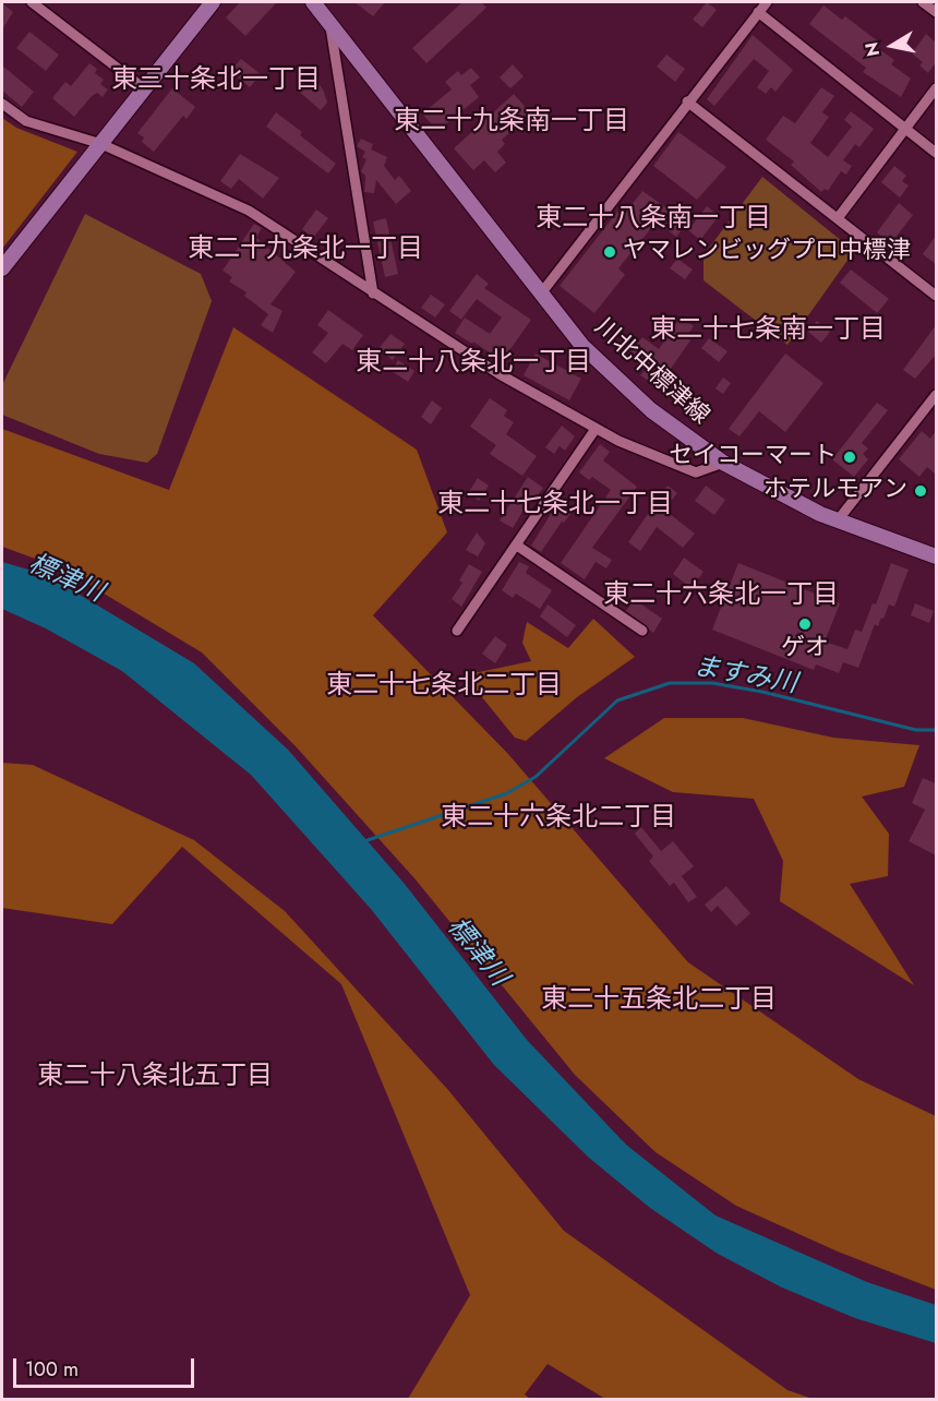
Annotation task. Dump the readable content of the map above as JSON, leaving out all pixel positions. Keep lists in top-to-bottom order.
{
  "streets": {
    "main road": ["川北中標津線"]
  },
  "districts": [
    "東三十条北一丁目",
    "東二十九条南一丁目",
    "東二十八条南一丁目",
    "東二十九条北一丁目",
    "東二十七条南一丁目",
    "東二十八条北一丁目",
    "東二十七条北一丁目",
    "東二十六条北一丁目",
    "東二十七条北二丁目",
    "東二十六条北二丁目",
    "東二十五条北二丁目",
    "東二十八条北五丁目"
  ],
  "water": ["標津川", "ますみ川"],
  "places": [
    "ヤマレンビッグプロ中標津",
    "セイコーマート",
    "ホテルモアン",
    "ゲオ"
  ],
  "scale_bar": "100 m",
  "north": "left"
}
